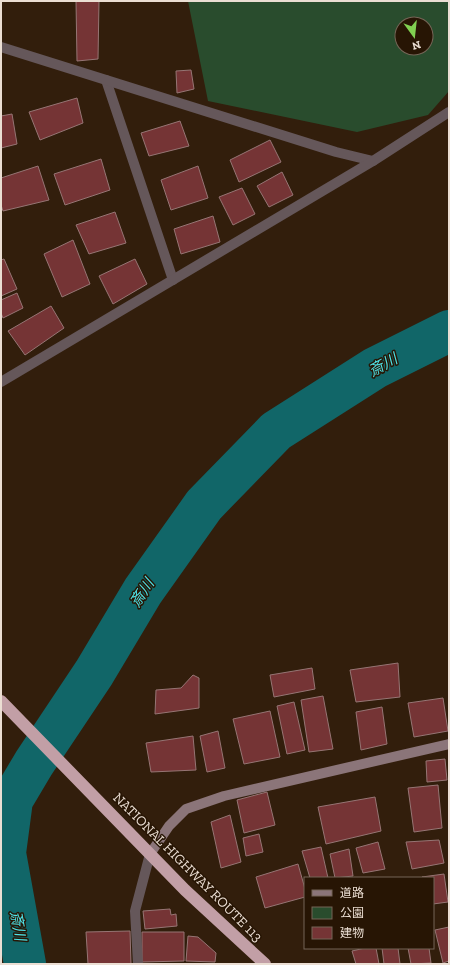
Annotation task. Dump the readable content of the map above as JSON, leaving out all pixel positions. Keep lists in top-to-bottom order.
{
  "streets": {
    "highway": ["NATIONAL HIGHWAY ROUTE 113"]
  },
  "water": ["斎川"],
  "legend": ["道路", "公園", "建物"],
  "north": "bottom"
}
